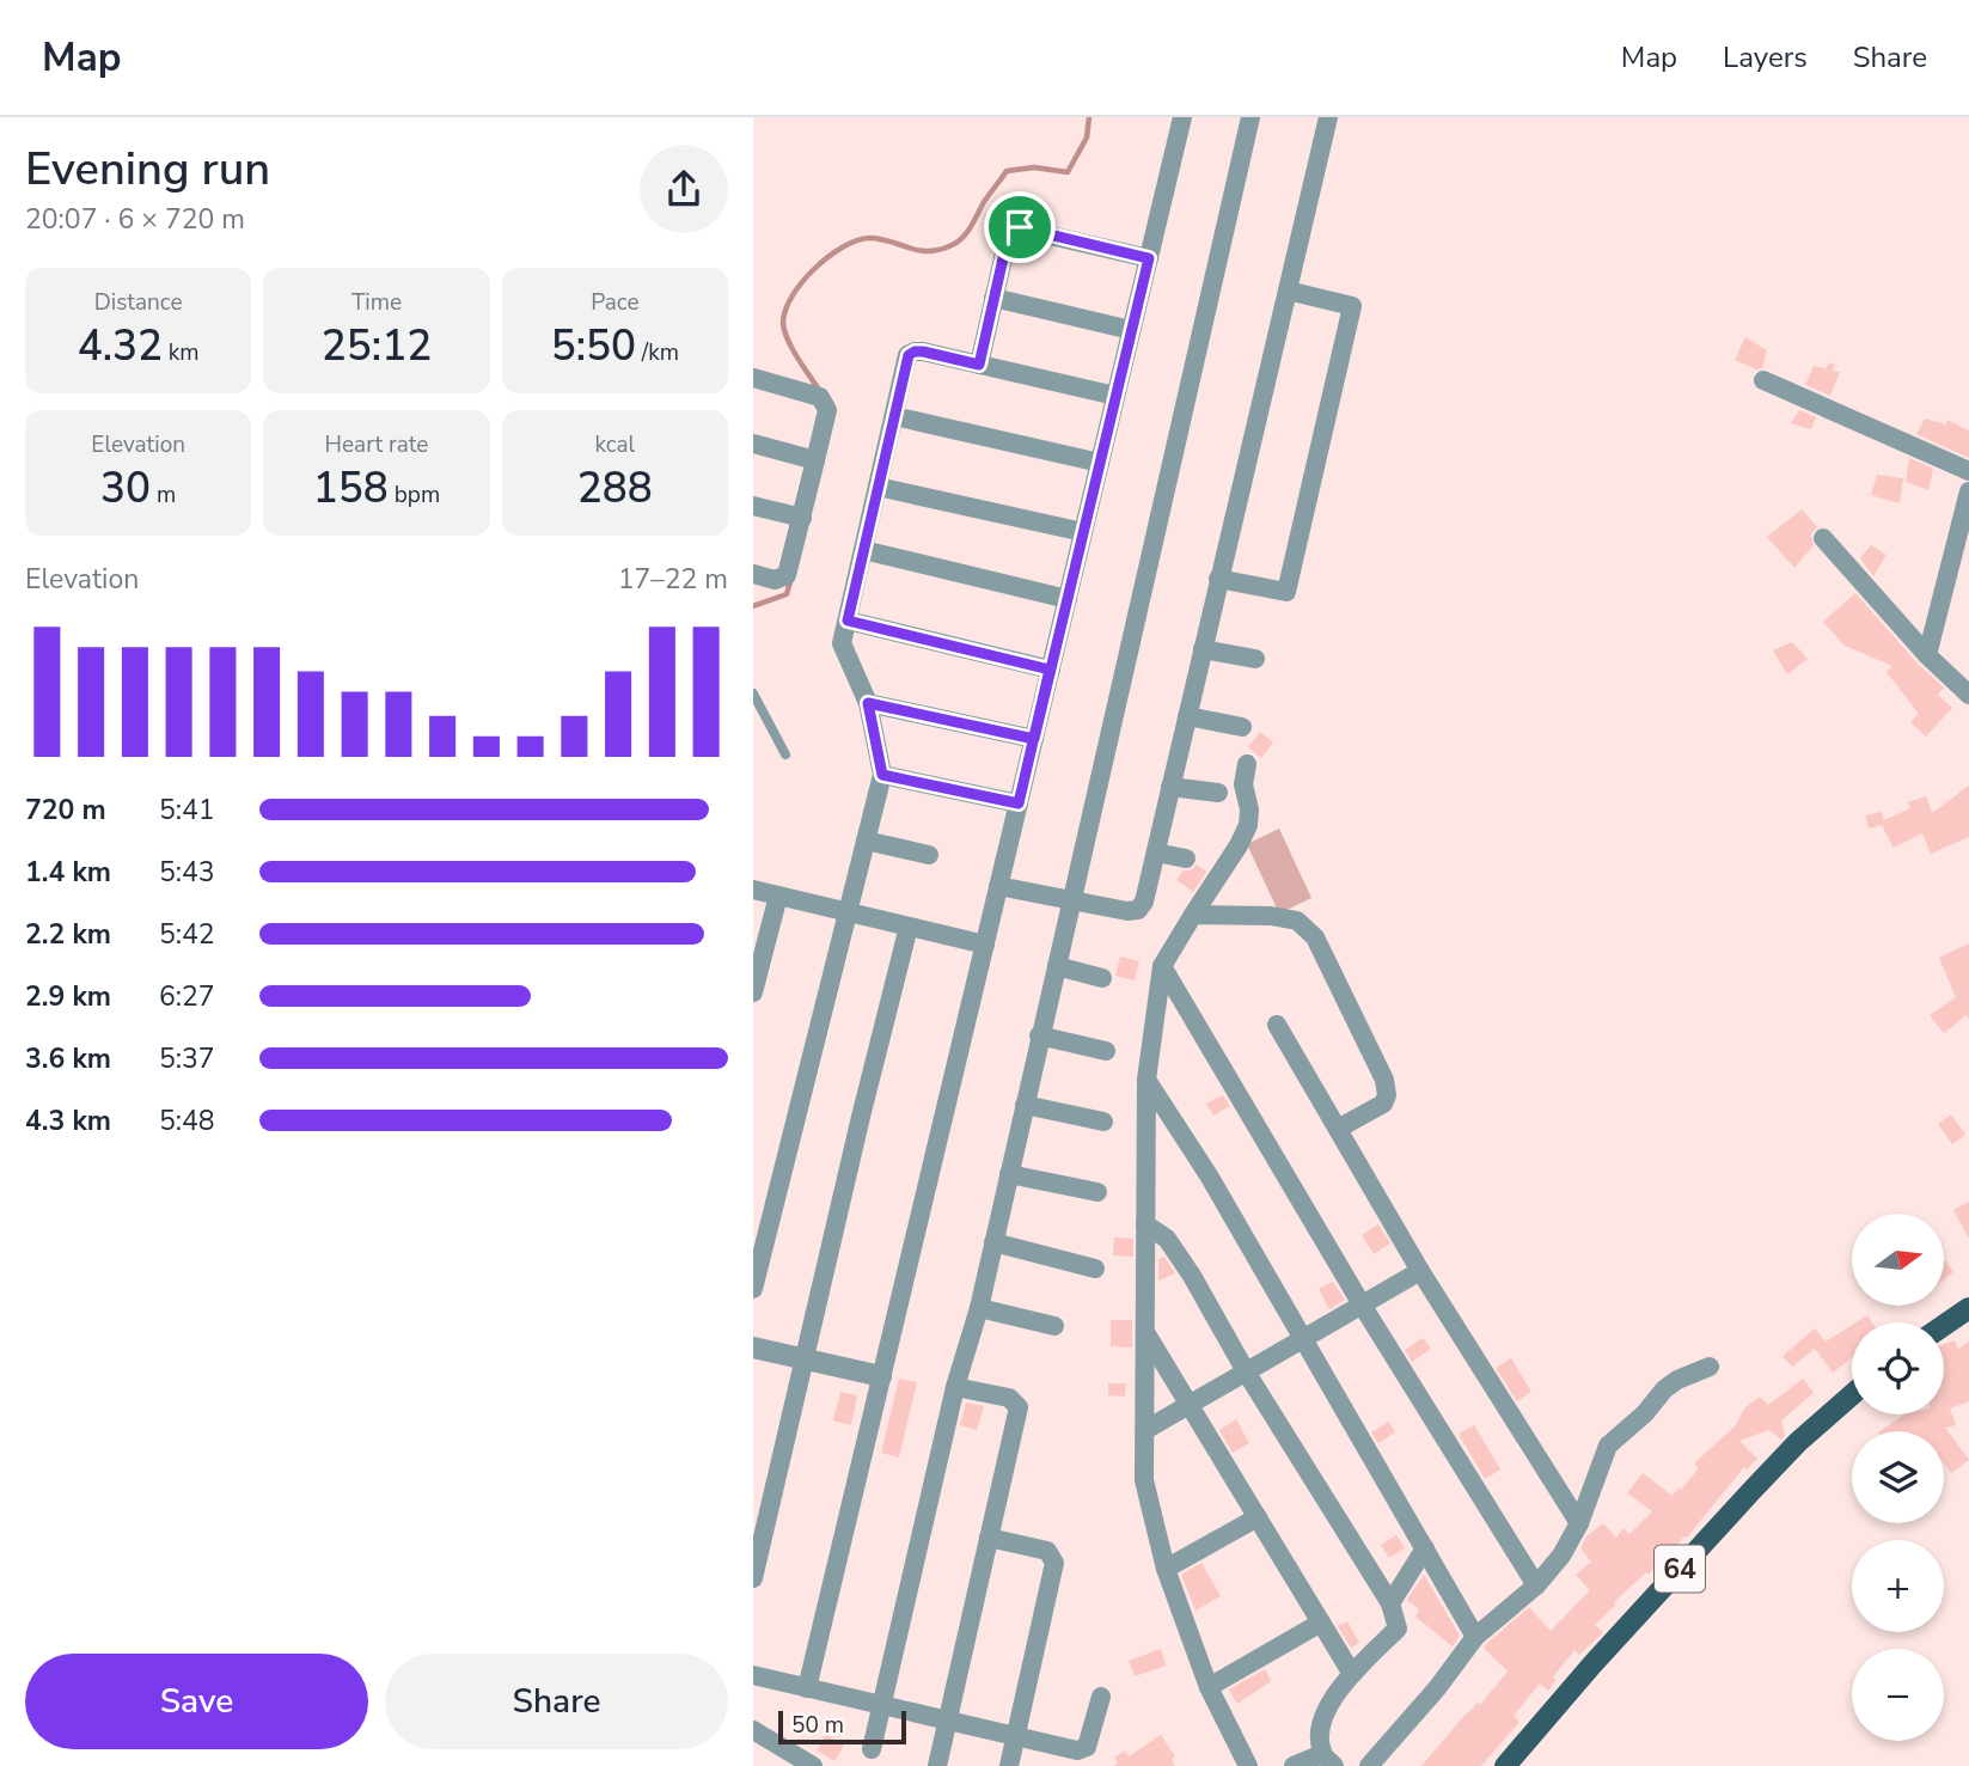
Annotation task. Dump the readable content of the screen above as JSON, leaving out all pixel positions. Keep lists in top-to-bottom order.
{
  "streets": {
    "main road": ["64"]
  },
  "scale_bar": "50 m",
  "north": "right",
  "page": {
    "header": "Map",
    "nav": ["Map", "Layers", "Share"],
    "heading": ["Evening run", "20:07 · 6 × 720 m"],
    "stats": [
      ["Distance", "4.32 km"],
      ["Time", "25:12"],
      ["Pace", "5:50 /km"],
      ["Elevation", "30 m"],
      ["Heart rate", "158 bpm"],
      ["kcal", "288"]
    ],
    "chart": ["Elevation", "17–22 m"],
    "list": [
      {
        "name": "720 m",
        "note": "5:41"
      },
      {
        "name": "1.4 km",
        "note": "5:43"
      },
      {
        "name": "2.2 km",
        "note": "5:42"
      },
      {
        "name": "2.9 km",
        "note": "6:27"
      },
      {
        "name": "3.6 km",
        "note": "5:37"
      },
      {
        "name": "4.3 km",
        "note": "5:48"
      }
    ],
    "map_buttons": ["+", "−"],
    "buttons": ["Save", "Share"],
    "scale": "50 m"
  }
}
